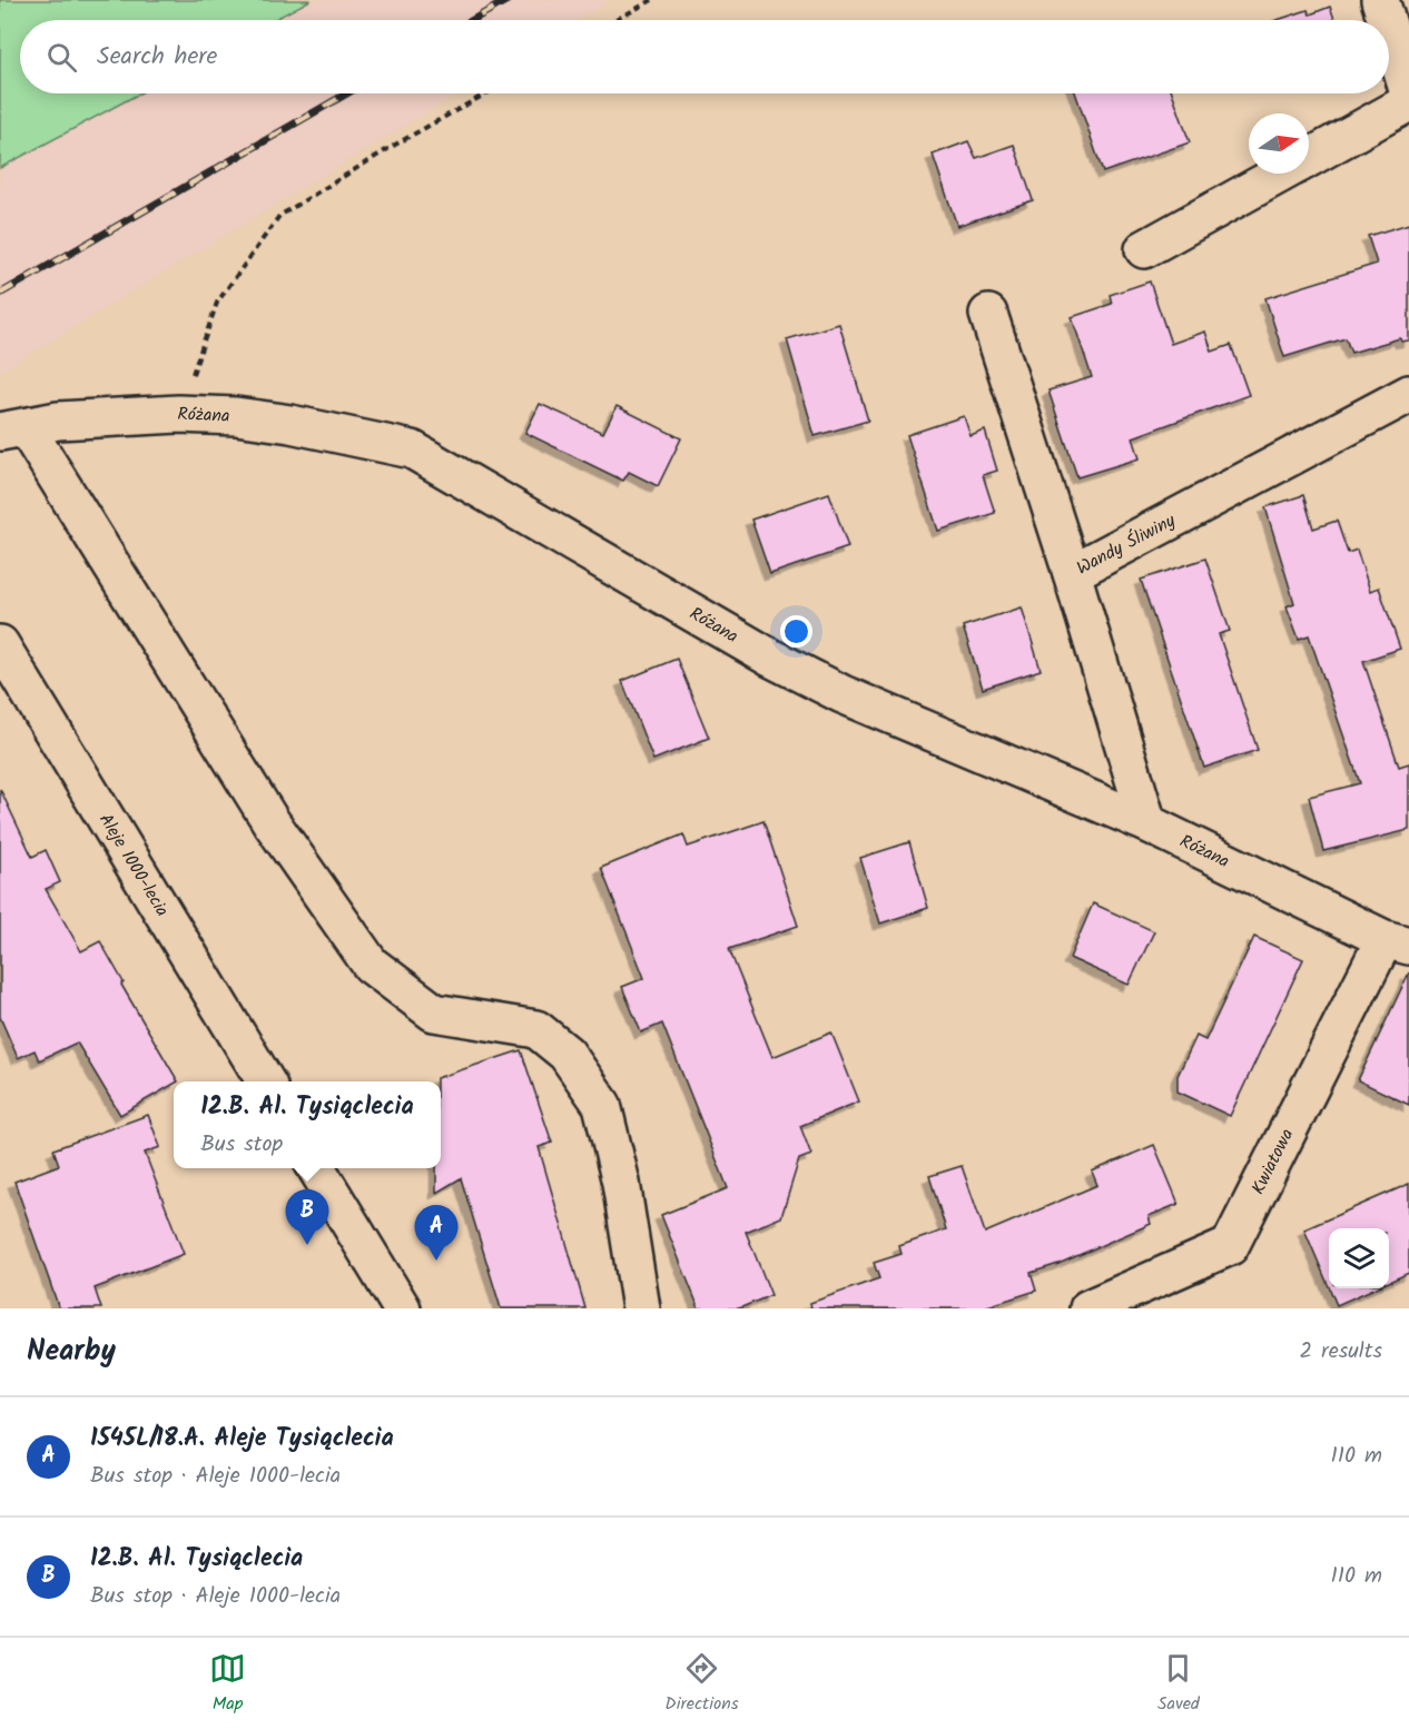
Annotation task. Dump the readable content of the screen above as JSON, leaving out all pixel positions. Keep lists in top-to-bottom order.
{
  "streets": {
    "street": [
      "Różana",
      "Wandy Śliwiny",
      "Aleje 1000-lecia",
      "Kwiatowa"
    ]
  },
  "crossings": [
    ["Różana", "Wandy Śliwiny"],
    ["Różana", "Kwiatowa"]
  ],
  "north": "right",
  "page": {
    "search": "Search here",
    "popup": ["12.B. Al. Tysiąclecia", "Bus stop"],
    "pins": ["B", "A"],
    "heading": ["Nearby", "2 results"],
    "list": [
      {
        "mark": "A",
        "name": "1545L/18.A. Aleje Tysiąclecia",
        "note": "Bus stop · Aleje 1000-lecia",
        "value": "110 m"
      },
      {
        "mark": "B",
        "name": "12.B. Al. Tysiąclecia",
        "note": "Bus stop · Aleje 1000-lecia",
        "value": "110 m"
      }
    ],
    "nav": ["Map", "Directions", "Saved"]
  }
}
